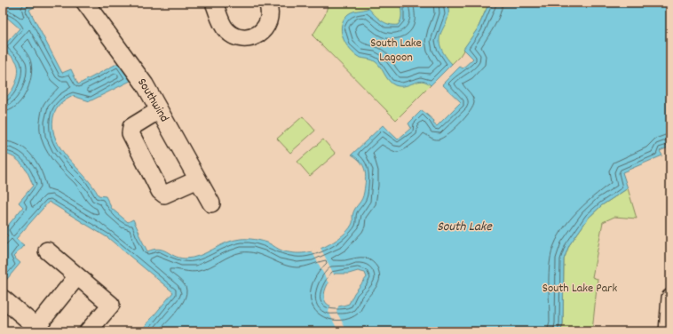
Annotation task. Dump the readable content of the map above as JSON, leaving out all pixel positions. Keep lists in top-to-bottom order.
{
  "streets": {
    "street": ["Southwind"]
  },
  "water": ["South Lake"],
  "parks": ["South Lake Lagoon", "South Lake Park"]
}
